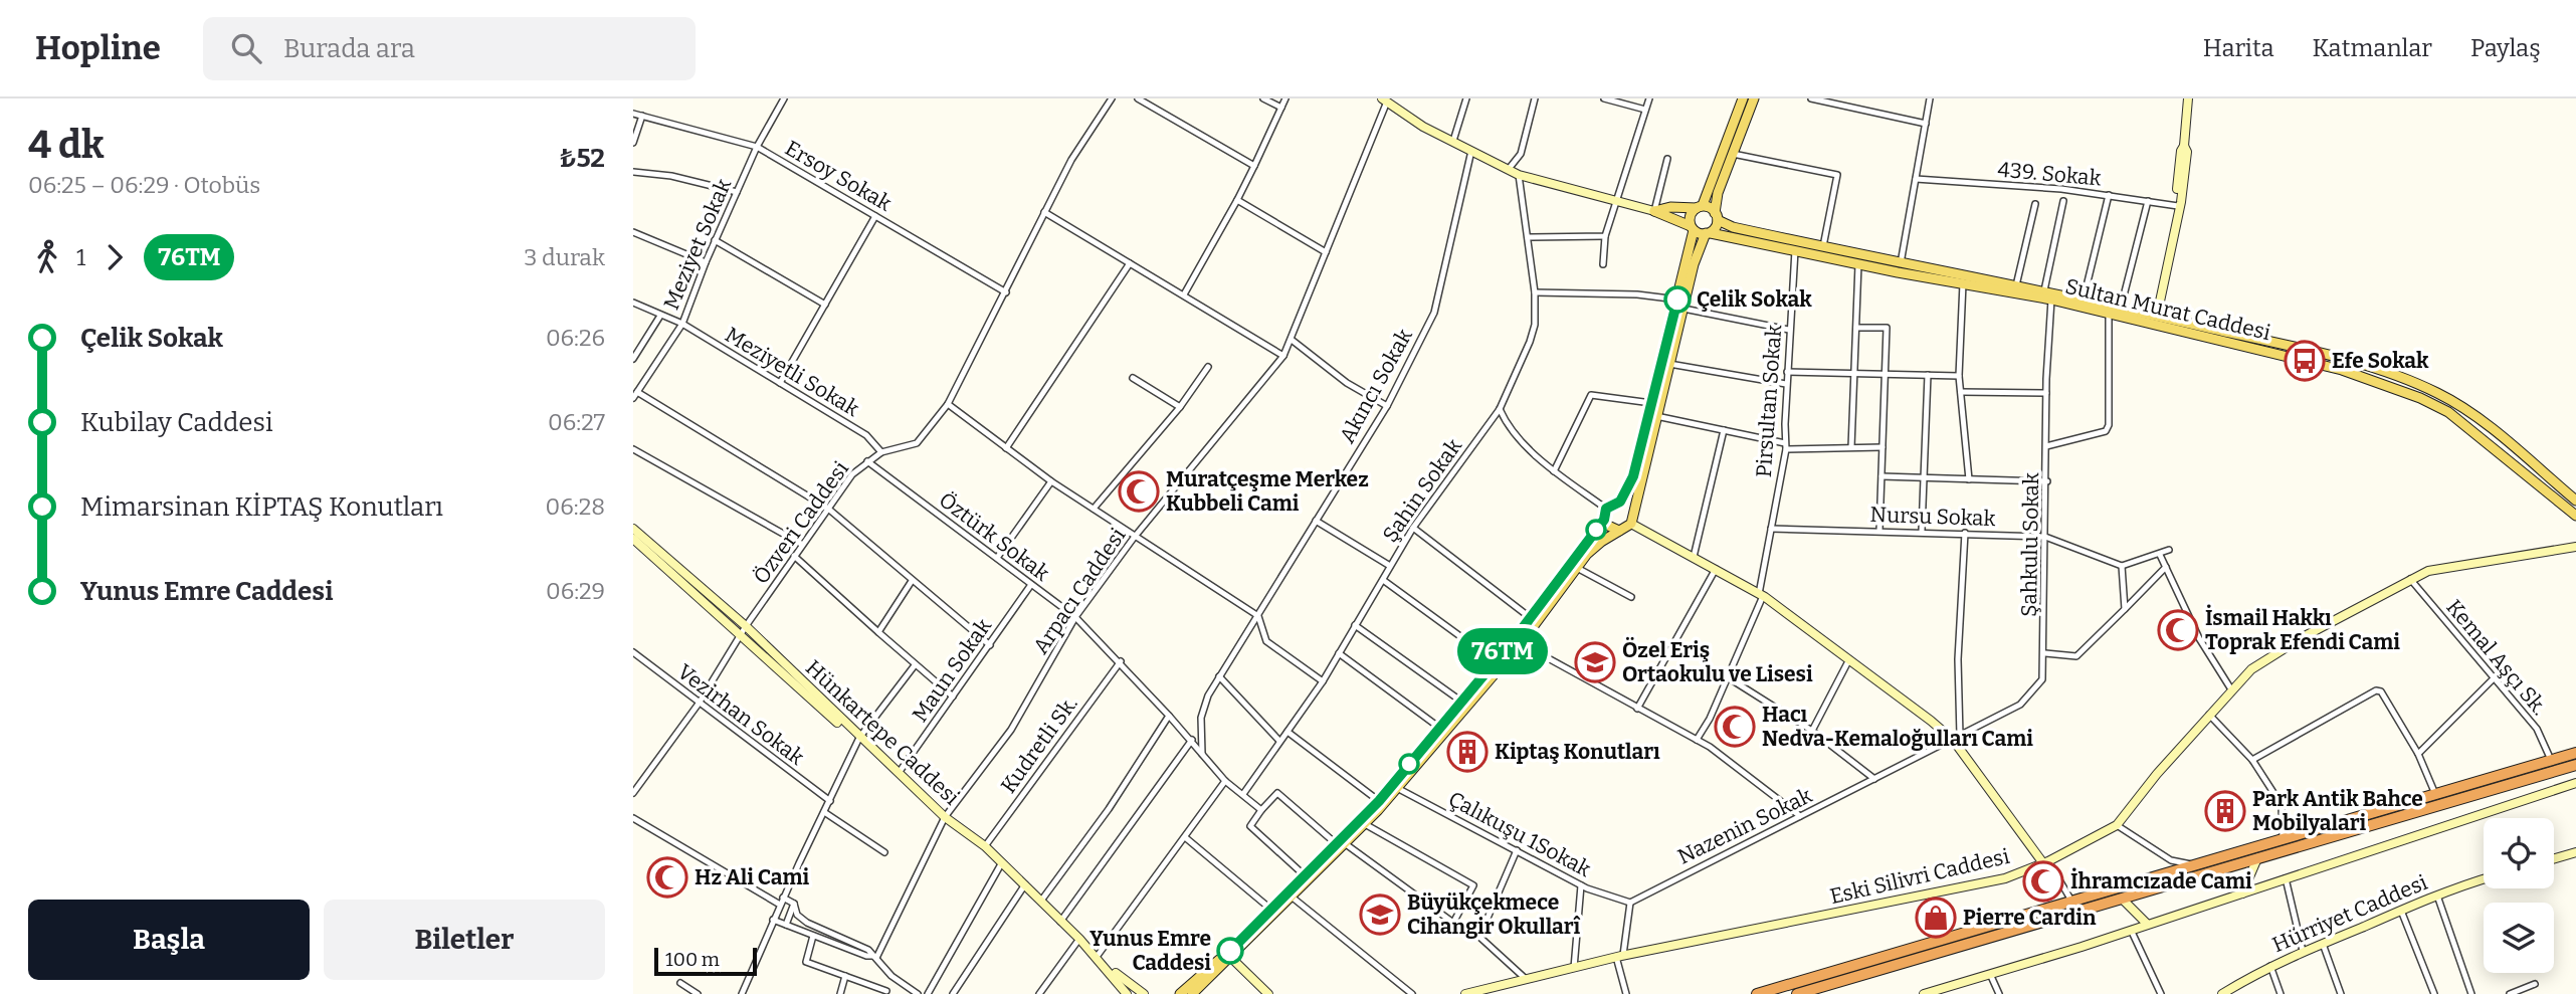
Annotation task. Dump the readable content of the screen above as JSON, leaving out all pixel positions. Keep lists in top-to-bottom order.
{
  "streets": {
    "main road": [
      "Sultan Murat Caddesi",
      "Hünkartepe Caddesi",
      "Eski Silivri Caddesi",
      "Hürriyet Caddesi"
    ],
    "street": [
      "439. Sokak",
      "Ersoy Sokak",
      "Meziyet Sokak",
      "Meziyetli Sokak",
      "Akıncı Sokak",
      "Pirsultan Sokak",
      "Şahin Sokak",
      "Nursu Sokak",
      "Özveri Caddesi",
      "Öztürk Sokak",
      "Şahkulu Sokak",
      "Arpacı Caddesi",
      "Kemal Aşçı Sk.",
      "Maun Sokak",
      "Vezirhan Sokak",
      "Kudretli Sk.",
      "Nazenin Sokak",
      "Çalıkuşu 1Sokak"
    ]
  },
  "crossings": [
    ["Ersoy Sokak", "Meziyet Sokak"],
    ["Ersoy Sokak", "Özveri Caddesi"],
    ["Meziyet Sokak", "Meziyetli Sokak"],
    ["Sultan Murat Caddesi", "Pirsultan Sokak"],
    ["Sultan Murat Caddesi", "Şahkulu Sokak"],
    ["Meziyetli Sokak", "Özveri Caddesi"],
    ["Akıncı Sokak", "Öztürk Sokak"],
    ["Pirsultan Sokak", "Nursu Sokak"],
    ["Şahin Sokak", "Öztürk Sokak"],
    ["Nursu Sokak", "Şahkulu Sokak"],
    ["Özveri Caddesi", "Öztürk Sokak"],
    ["Özveri Caddesi", "Vezirhan Sokak"],
    ["Özveri Caddesi", "Hünkartepe Caddesi"],
    ["Öztürk Sokak", "Arpacı Caddesi"],
    ["Öztürk Sokak", "Maun Sokak"],
    ["Öztürk Sokak", "Kudretli Sk."],
    ["Şahkulu Sokak", "Nazenin Sokak"],
    ["Arpacı Caddesi", "Hünkartepe Caddesi"],
    ["Kemal Aşçı Sk.", "Eski Silivri Caddesi"],
    ["Maun Sokak", "Hünkartepe Caddesi"],
    ["Hünkartepe Caddesi", "Kudretli Sk."],
    ["Nazenin Sokak", "Çalıkuşu 1Sokak"]
  ],
  "places": {
    "other": ["Çelik Sokak", "Yunus Emre Caddesi"],
    "bus stop": ["Efe Sokak"],
    "mosque": [
      "Muratçeşme Merkez Kubbeli Cami",
      "İsmail Hakkı Toprak Efendi Cami",
      "Hacı Nedva-Kemaloğulları Cami",
      "Hz Ali Cami",
      "İhramcızade Cami"
    ],
    "school or university": ["Özel Eriş Ortaokulu ve Lisesi", "Büyükçekmece Cihangir Okullarî"],
    "building": ["Kiptaş Konutları", "Park Antik Bahce Mobilyalari"],
    "shop": ["Pierre Cardin"]
  },
  "lines": ["bus line 76TM"],
  "scale_bar": "100 m",
  "page": {
    "header": "Hopline",
    "search": "Burada ara",
    "nav": ["Harita", "Katmanlar", "Paylaş"],
    "heading": ["4 dk", "06:25 – 06:29 · Otobüs", "₺52"],
    "on_map": "76TM",
    "legs": ["1", "76TM", "3 durak"],
    "list": [
      {
        "name": "Çelik Sokak",
        "value": "06:26"
      },
      {
        "name": "Kubilay Caddesi",
        "value": "06:27"
      },
      {
        "name": "Mimarsinan KİPTAŞ Konutları",
        "value": "06:28"
      },
      {
        "name": "Yunus Emre Caddesi",
        "value": "06:29"
      }
    ],
    "buttons": ["Başla", "Biletler"],
    "scale": "100 m"
  }
}
